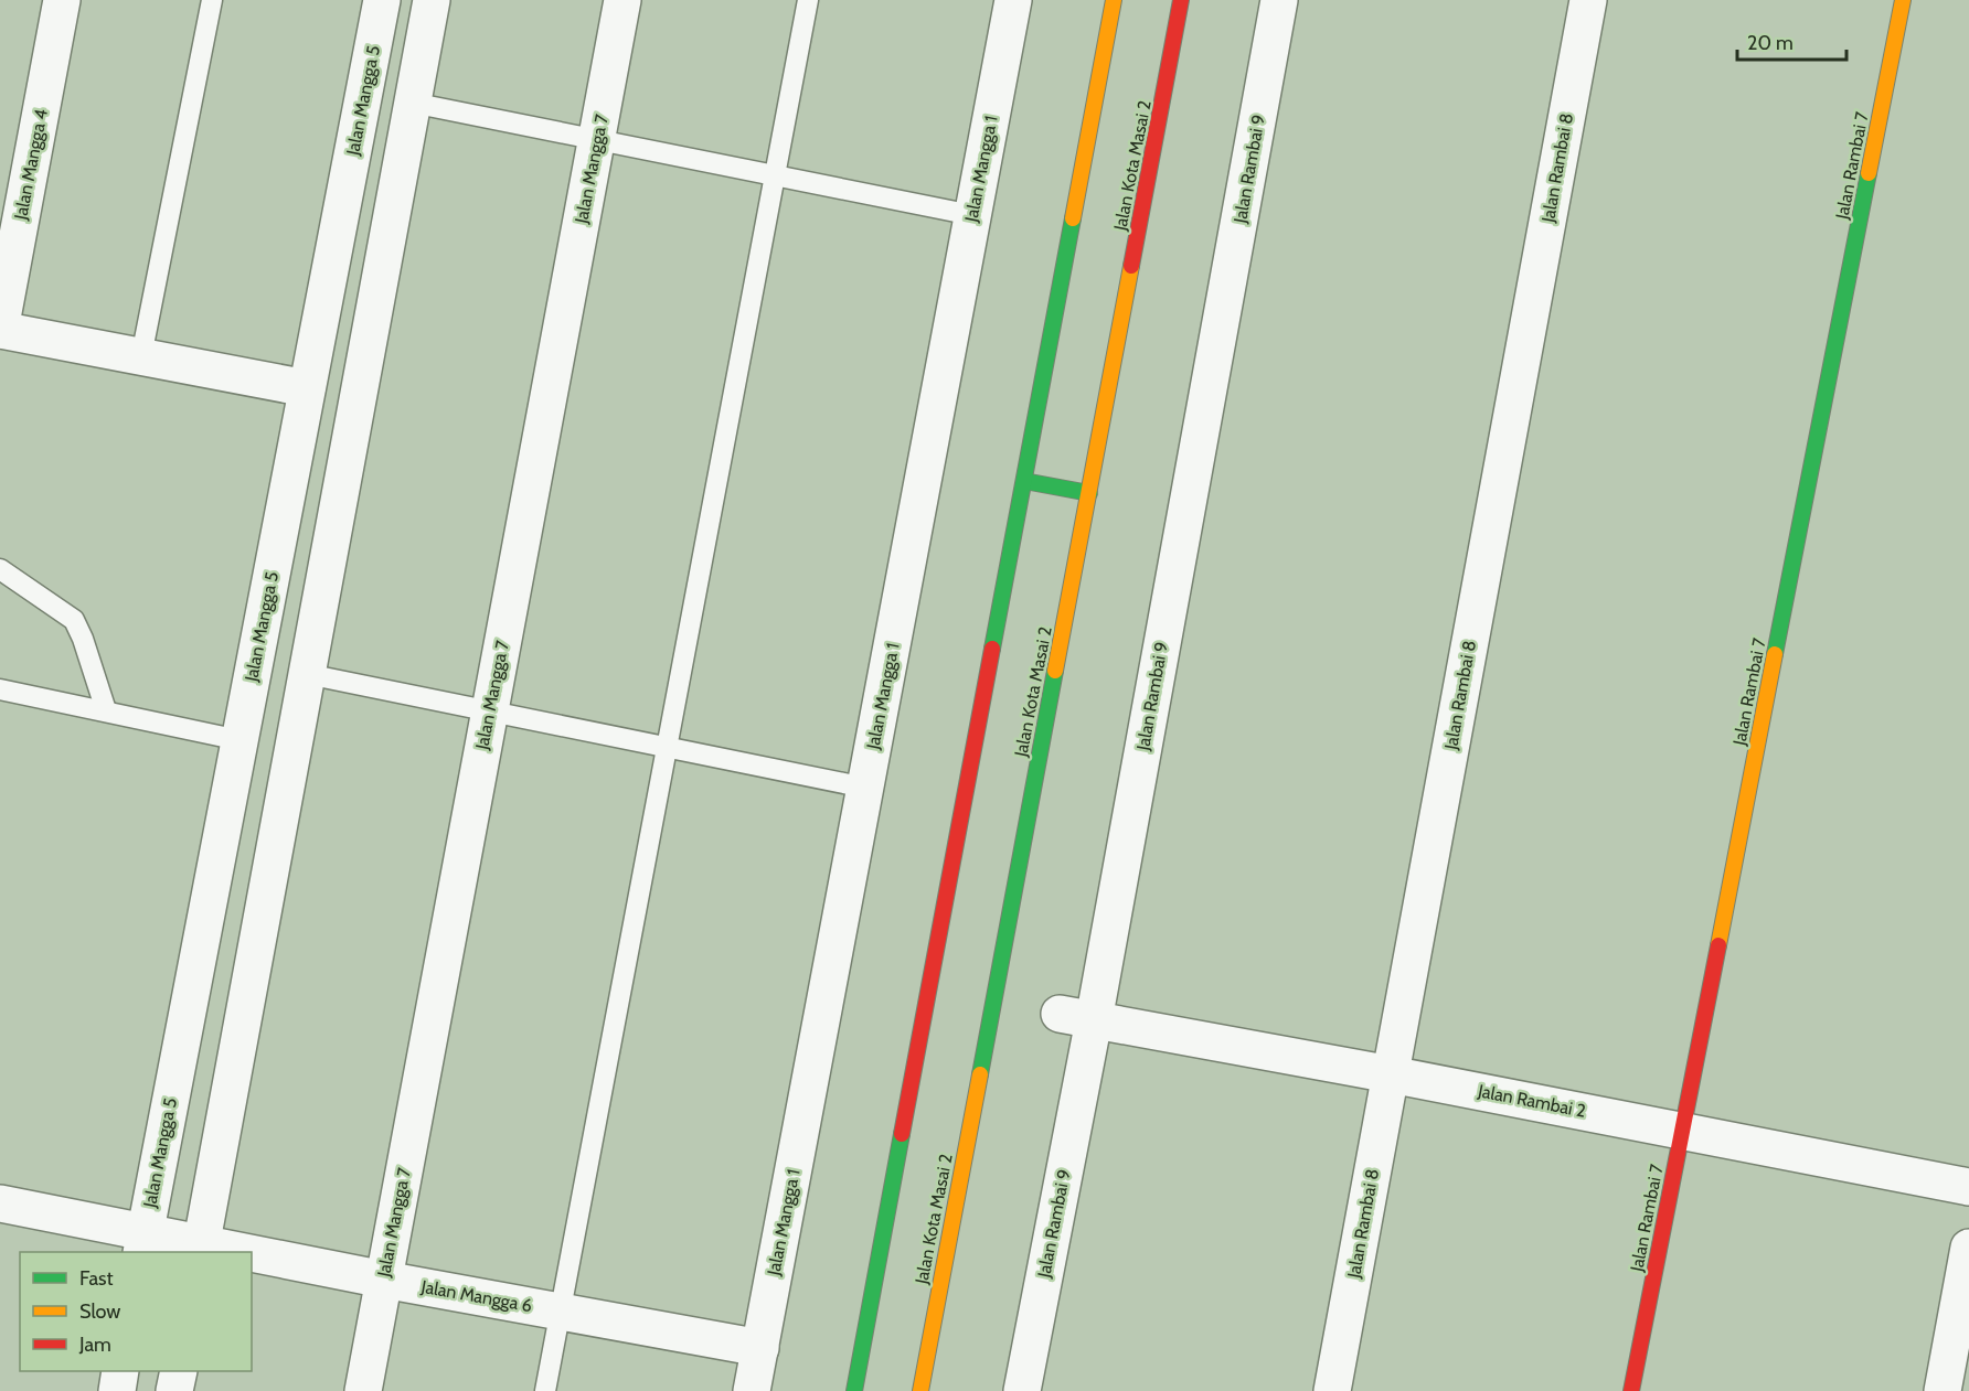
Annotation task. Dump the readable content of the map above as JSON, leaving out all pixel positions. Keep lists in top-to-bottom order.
{
  "streets": {
    "main road": ["Jalan Kota Masai 2", "Jalan Rambai 7"],
    "street": [
      "Jalan Mangga 5",
      "Jalan Mangga 4",
      "Jalan Rambai 8",
      "Jalan Mangga 7",
      "Jalan Mangga 1",
      "Jalan Rambai 9",
      "Jalan Rambai 2",
      "Jalan Mangga 6"
    ]
  },
  "crossings": [
    ["Jalan Mangga 5", "Jalan Mangga 6"],
    ["Jalan Rambai 7", "Jalan Rambai 2"],
    ["Jalan Rambai 8", "Jalan Rambai 2"],
    ["Jalan Mangga 7", "Jalan Mangga 6"],
    ["Jalan Mangga 1", "Jalan Mangga 6"],
    ["Jalan Rambai 9", "Jalan Rambai 2"]
  ],
  "legend": ["Fast", "Slow", "Jam"],
  "scale_bar": "20 m"
}
